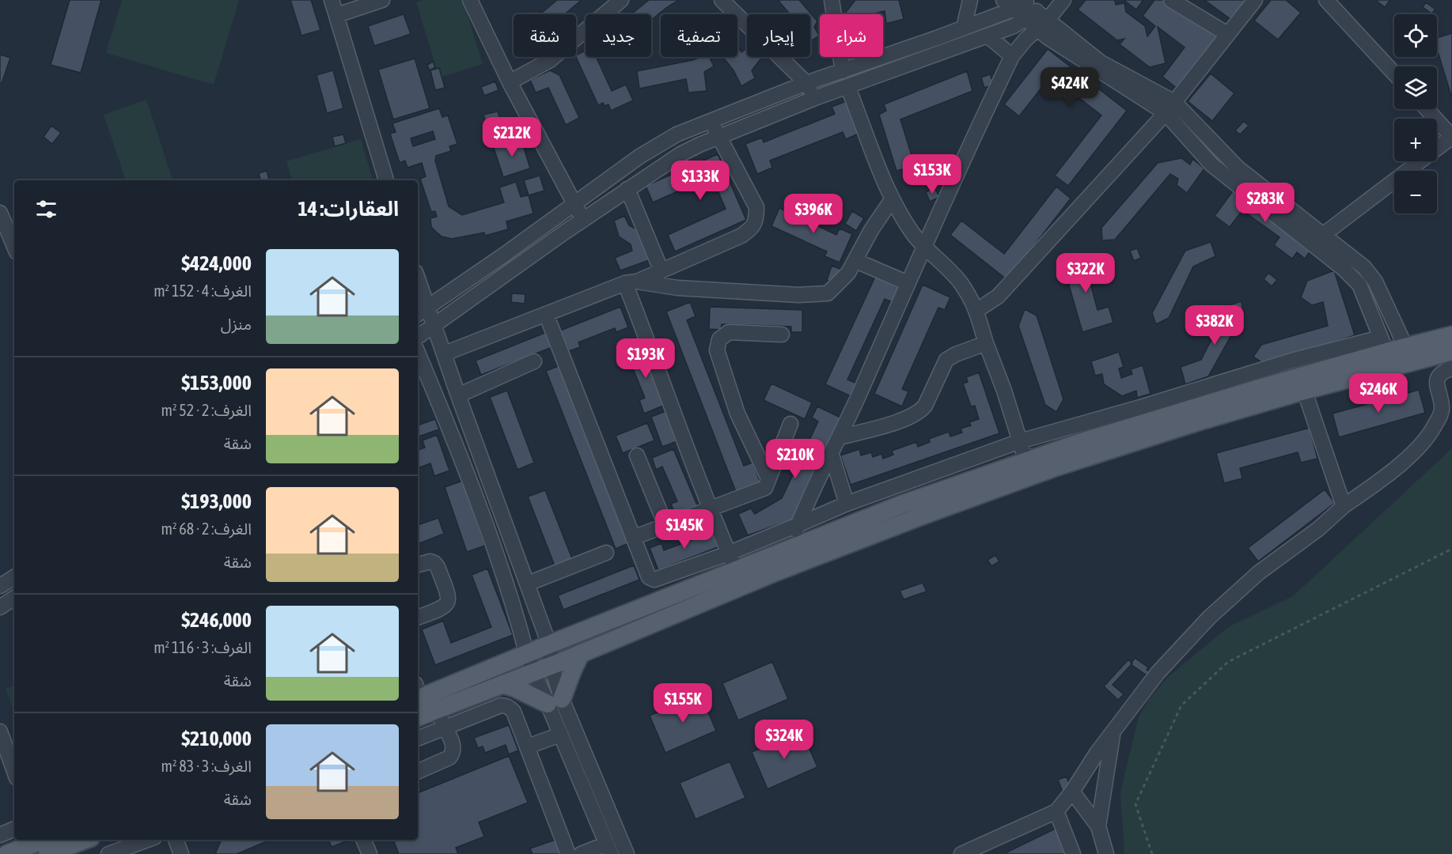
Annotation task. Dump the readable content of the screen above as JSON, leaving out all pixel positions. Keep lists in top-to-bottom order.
{
  "page": {
    "map_buttons": ["+", "−"],
    "chip": [
      "شراء",
      "إيجار",
      "تصفية",
      "جديد",
      "شقة"
    ],
    "price": [
      "$424K",
      "$212K",
      "$153K",
      "$133K",
      "$283K",
      "$396K",
      "$322K",
      "$382K",
      "$193K",
      "$246K",
      "$210K",
      "$145K",
      "$155K",
      "$324K"
    ],
    "heading": "العقارات: 14",
    "list": [
      {
        "name": "$424,000",
        "note": "الغرف: 4 · 152 m² · منزل"
      },
      {
        "name": "$153,000",
        "note": "الغرف: 2 · 52 m² · شقة"
      },
      {
        "name": "$193,000",
        "note": "الغرف: 2 · 68 m² · شقة"
      },
      {
        "name": "$246,000",
        "note": "الغرف: 3 · 116 m² · شقة"
      },
      {
        "name": "$210,000",
        "note": "الغرف: 3 · 83 m² · شقة"
      }
    ]
  }
}
